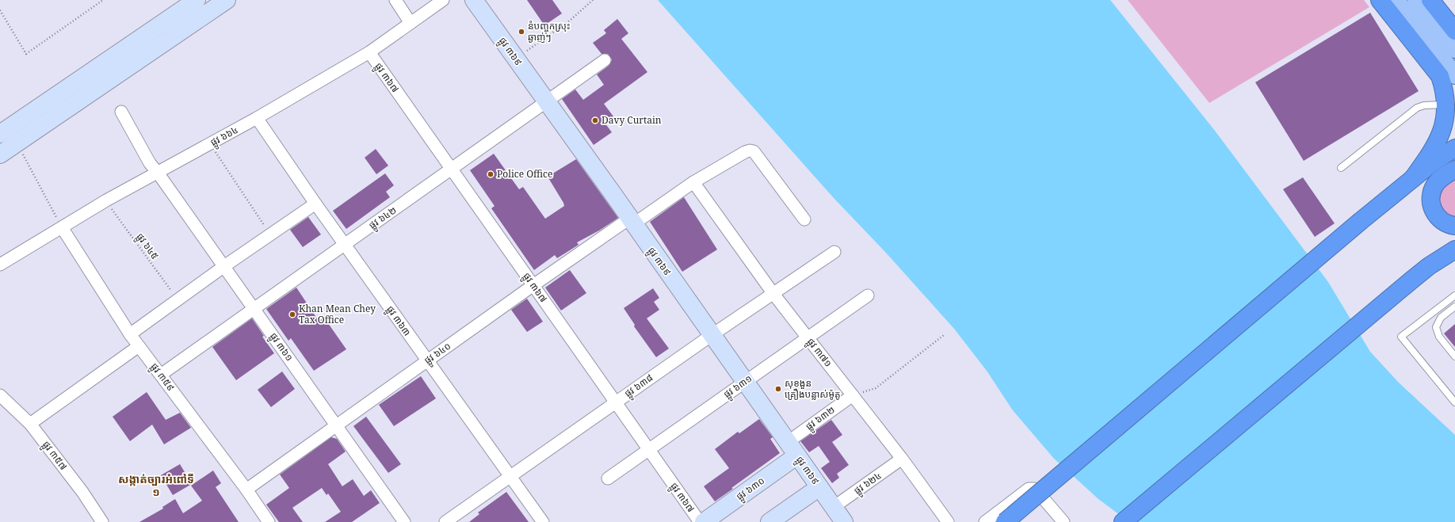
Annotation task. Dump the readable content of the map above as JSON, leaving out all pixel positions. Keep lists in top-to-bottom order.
{
  "streets": {
    "street": [
      "ផ្លូវ ៣៦៩",
      "ផ្លូវ ៣៦៧",
      "ផ្លូវ ៦៦៤",
      "ផ្លូវ ៦៤២",
      "ផ្លូវ ៣៦៣",
      "ផ្លូវ ៣៦១",
      "ផ្លូវ ៣៧១",
      "ផ្លូវ ៦៤០",
      "ផ្លូវ ៣៥៩",
      "ផ្លូវ ៦៣៨",
      "ផ្លូវ ៦៣១",
      "ផ្លូវ ៦៣២",
      "ផ្លូវ ៣៥៧",
      "ផ្លូវ ៦២៤",
      "ផ្លូវ ៦៣០"
    ],
    "path": ["ផ្លូវ ៦៤៥"]
  },
  "crossings": [
    ["ផ្លូវ ៣៦៩", "ផ្លូវ ៦៤២"],
    ["ផ្លូវ ៣៦៩", "ផ្លូវ ៦៤០"],
    ["ផ្លូវ ៣៦៩", "ផ្លូវ ៦៣៨"],
    ["ផ្លូវ ៣៦៩", "ផ្លូវ ៦៣១"],
    ["ផ្លូវ ៣៦៩", "ផ្លូវ ៦៣២"],
    ["ផ្លូវ ៣៦៩", "ផ្លូវ ៦២៤"],
    ["ផ្លូវ ៣៦៩", "ផ្លូវ ៦៣០"],
    ["ផ្លូវ ៣៦៧", "ផ្លូវ ៦៦៤"],
    ["ផ្លូវ ៣៦៧", "ផ្លូវ ៦៤២"],
    ["ផ្លូវ ៣៦៧", "ផ្លូវ ៦៤០"],
    ["ផ្លូវ ៣៦៧", "ផ្លូវ ៦៣៨"],
    ["ផ្លូវ ៣៦៧", "ផ្លូវ ៦៣១"],
    ["ផ្លូវ ៦៦៤", "ផ្លូវ ៦៤៥"],
    ["ផ្លូវ ៦៦៤", "ផ្លូវ ៣៦៣"],
    ["ផ្លូវ ៦៦៤", "ផ្លូវ ៣៦១"],
    ["ផ្លូវ ៦៦៤", "ផ្លូវ ៣៥៩"],
    ["ផ្លូវ ៦៤២", "ផ្លូវ ៣៦៣"],
    ["ផ្លូវ ៦៤២", "ផ្លូវ ៣៦១"],
    ["ផ្លូវ ៦៤២", "ផ្លូវ ៣៥៩"],
    ["ផ្លូវ ៣៦៣", "ផ្លូវ ៦៤០"],
    ["ផ្លូវ ៣៦៣", "ផ្លូវ ៦៣៨"],
    ["ផ្លូវ ៣៦១", "ផ្លូវ ៦៤០"],
    ["ផ្លូវ ៣៧១", "ផ្លូវ ៦៤០"],
    ["ផ្លូវ ៣៧១", "ផ្លូវ ៦៣៨"],
    ["ផ្លូវ ៣៧១", "ផ្លូវ ៦៣១"],
    ["ផ្លូវ ៣៧១", "ផ្លូវ ៦៣២"],
    ["ផ្លូវ ៣៧១", "ផ្លូវ ៦២៤"],
    ["ផ្លូវ ៦៤០", "ផ្លូវ ៣៥៩"],
    ["ផ្លូវ ៦៣២", "ផ្លូវ ៦៣០"]
  ],
  "districts": ["សង្កាត់ច្បារអំពៅទី ១"],
  "places": [
    "នំបញ្ចុកស្រុះ ឆ្ងាញ់ៗ",
    "Davy Curtain",
    "Police Office",
    "Khan Mean Chey Tax Office",
    "សុខងួន គ្រឿងបន្លាស់ម៉ូតូ"
  ]
}
